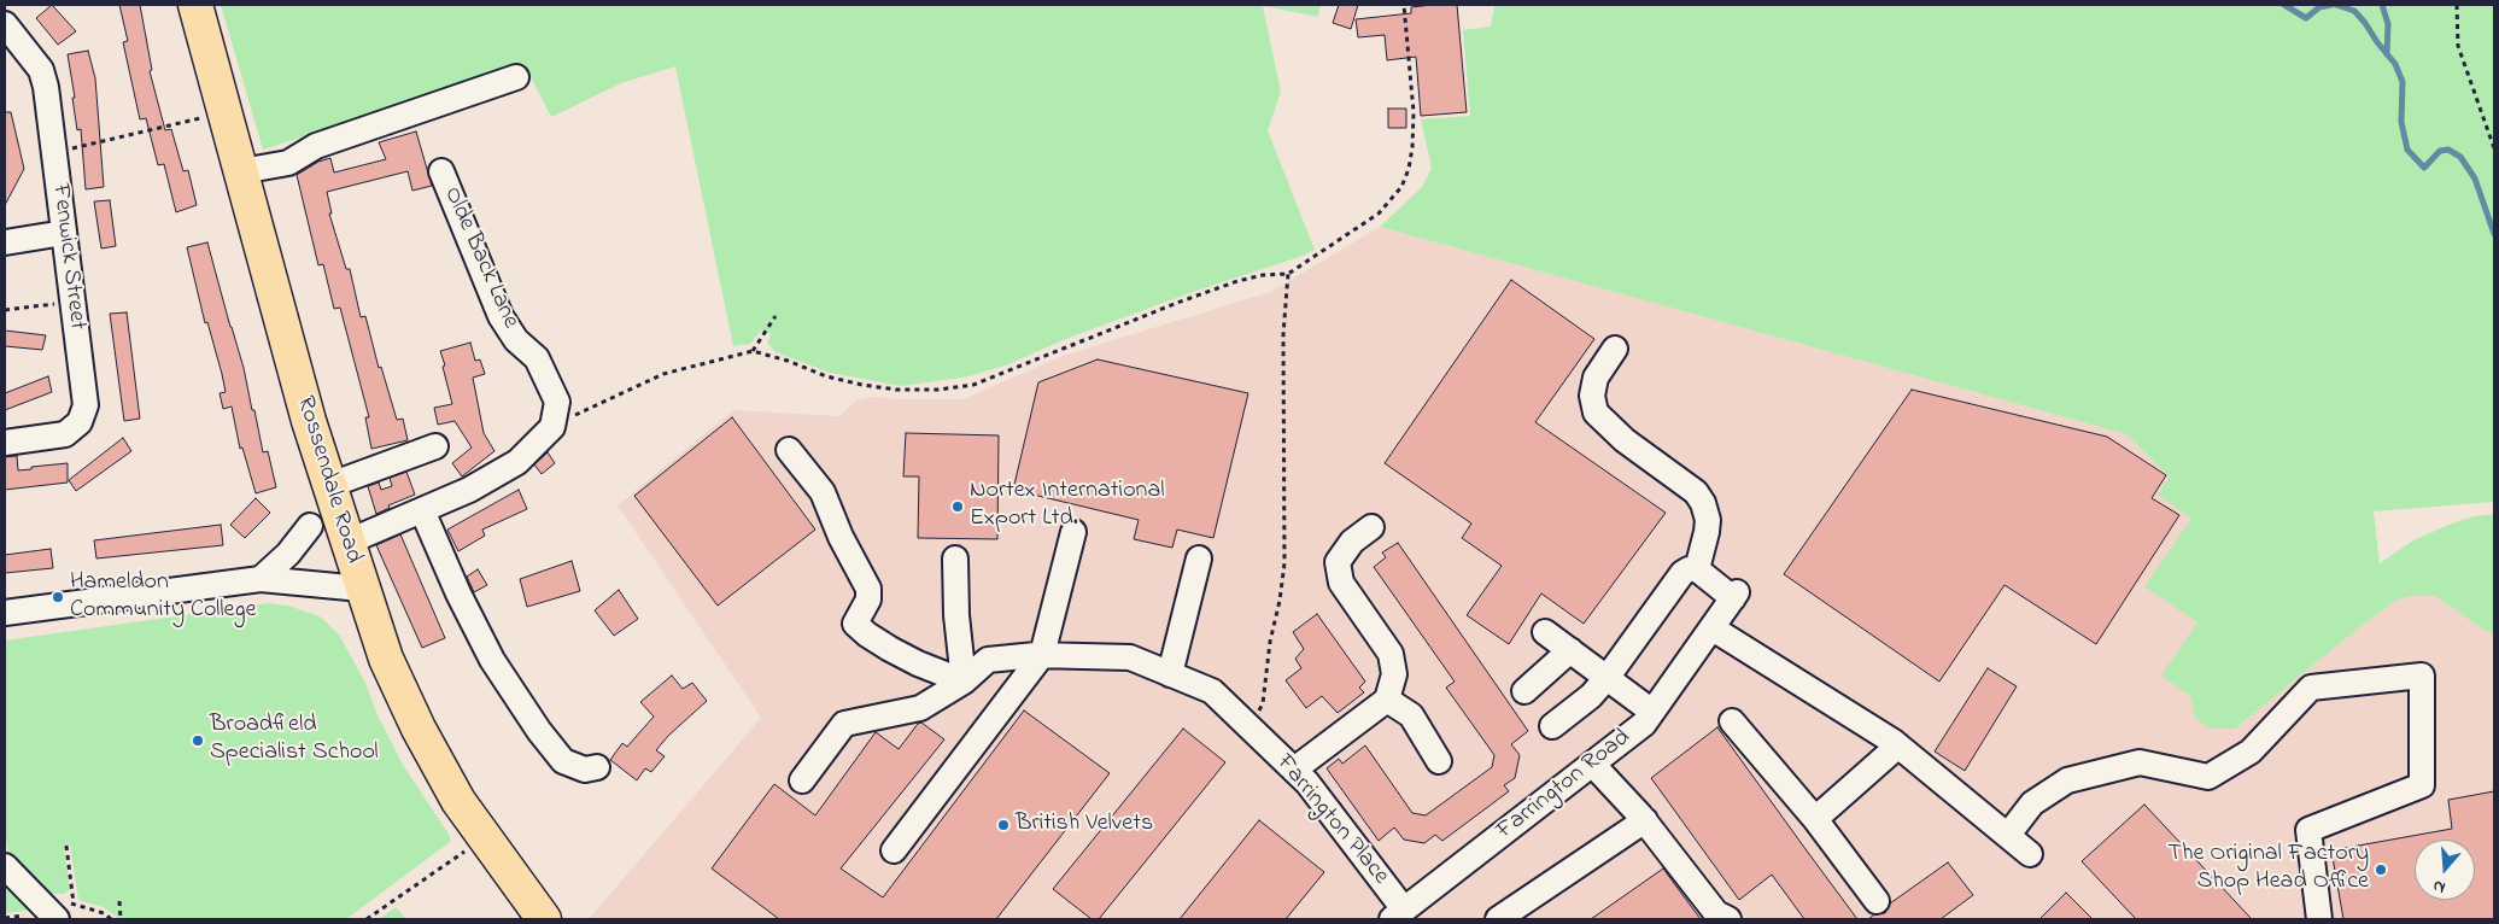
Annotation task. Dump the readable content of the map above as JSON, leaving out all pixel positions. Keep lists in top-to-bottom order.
{
  "streets": {
    "highway": ["Rossendale Road"],
    "street": [
      "Fenwick Street",
      "Olde Back Lane",
      "Farrington Road",
      "Farrington Place"
    ]
  },
  "crossings": [
    ["Farrington Road", "Farrington Place"]
  ],
  "places": [
    "Nortex International Export Ltd.",
    "Hameldon Community College",
    "Broadfield Specialist School",
    "British Velvets",
    "The Original Factory Shop Head Office"
  ],
  "north": "bottom"
}
